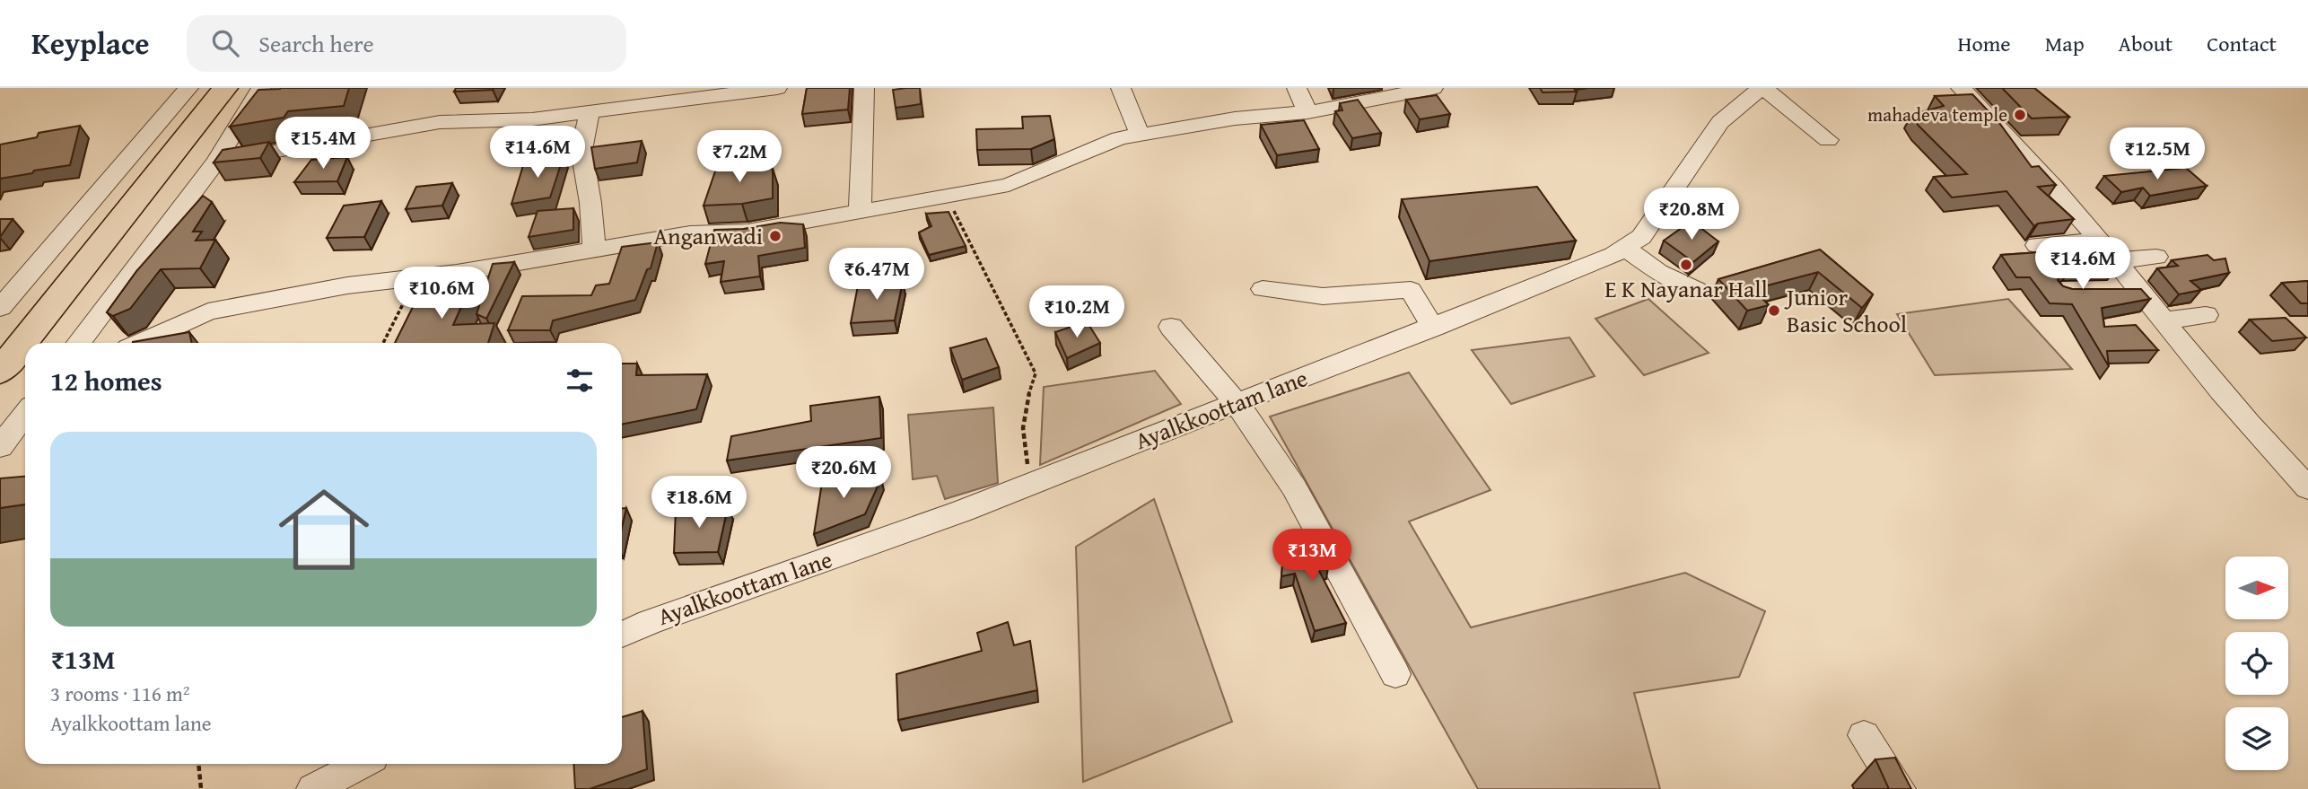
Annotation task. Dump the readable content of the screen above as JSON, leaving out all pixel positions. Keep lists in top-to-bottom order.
{
  "streets": {
    "street": ["Ayalkkoottam lane"]
  },
  "places": [
    "mahadeva temple",
    "Anganwadi",
    "E K Nayanar Hall",
    "Junior Basic School"
  ],
  "north": "right",
  "page": {
    "header": "Keyplace",
    "search": "Search here",
    "nav": [
      "Home",
      "Map",
      "About",
      "Contact"
    ],
    "price": [
      "₹15.4M",
      "₹14.6M",
      "₹12.5M",
      "₹7.2M",
      "₹20.8M",
      "₹14.6M",
      "₹6.47M",
      "₹10.6M",
      "₹10.2M",
      "₹20.6M",
      "₹18.6M",
      "₹13M"
    ],
    "heading": "12 homes",
    "list": [
      {
        "name": "₹13M",
        "note": "3 rooms · 116 m² · Ayalkkoottam lane"
      }
    ]
  }
}
